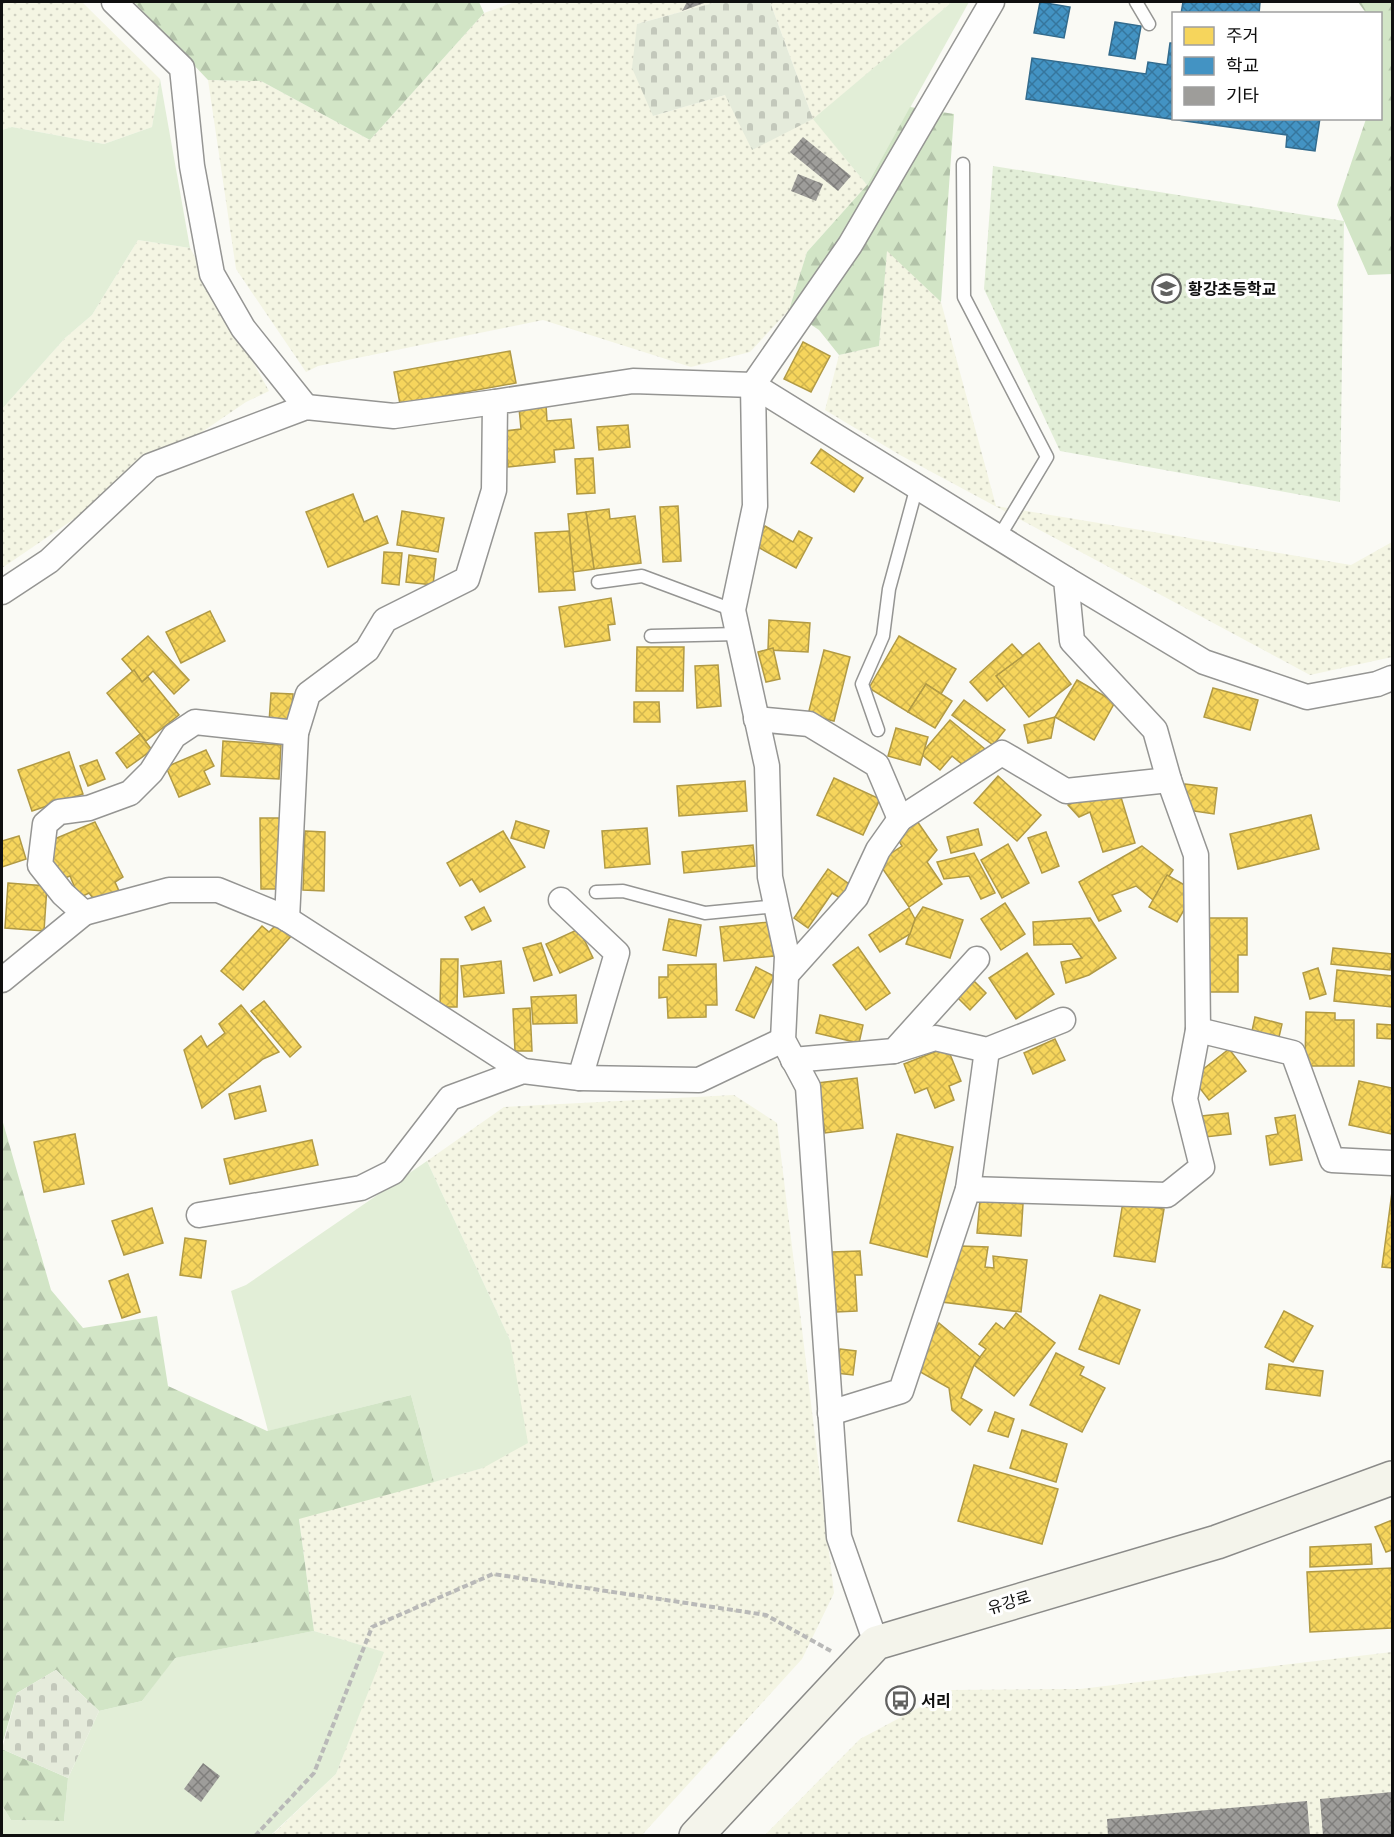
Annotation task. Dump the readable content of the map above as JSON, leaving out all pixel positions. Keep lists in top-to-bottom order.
{
  "streets": {
    "main road": ["유강로"]
  },
  "places": {
    "school or university": ["황강초등학교"],
    "bus stop": ["서리"]
  },
  "legend": ["주거", "학교", "기타"]
}
